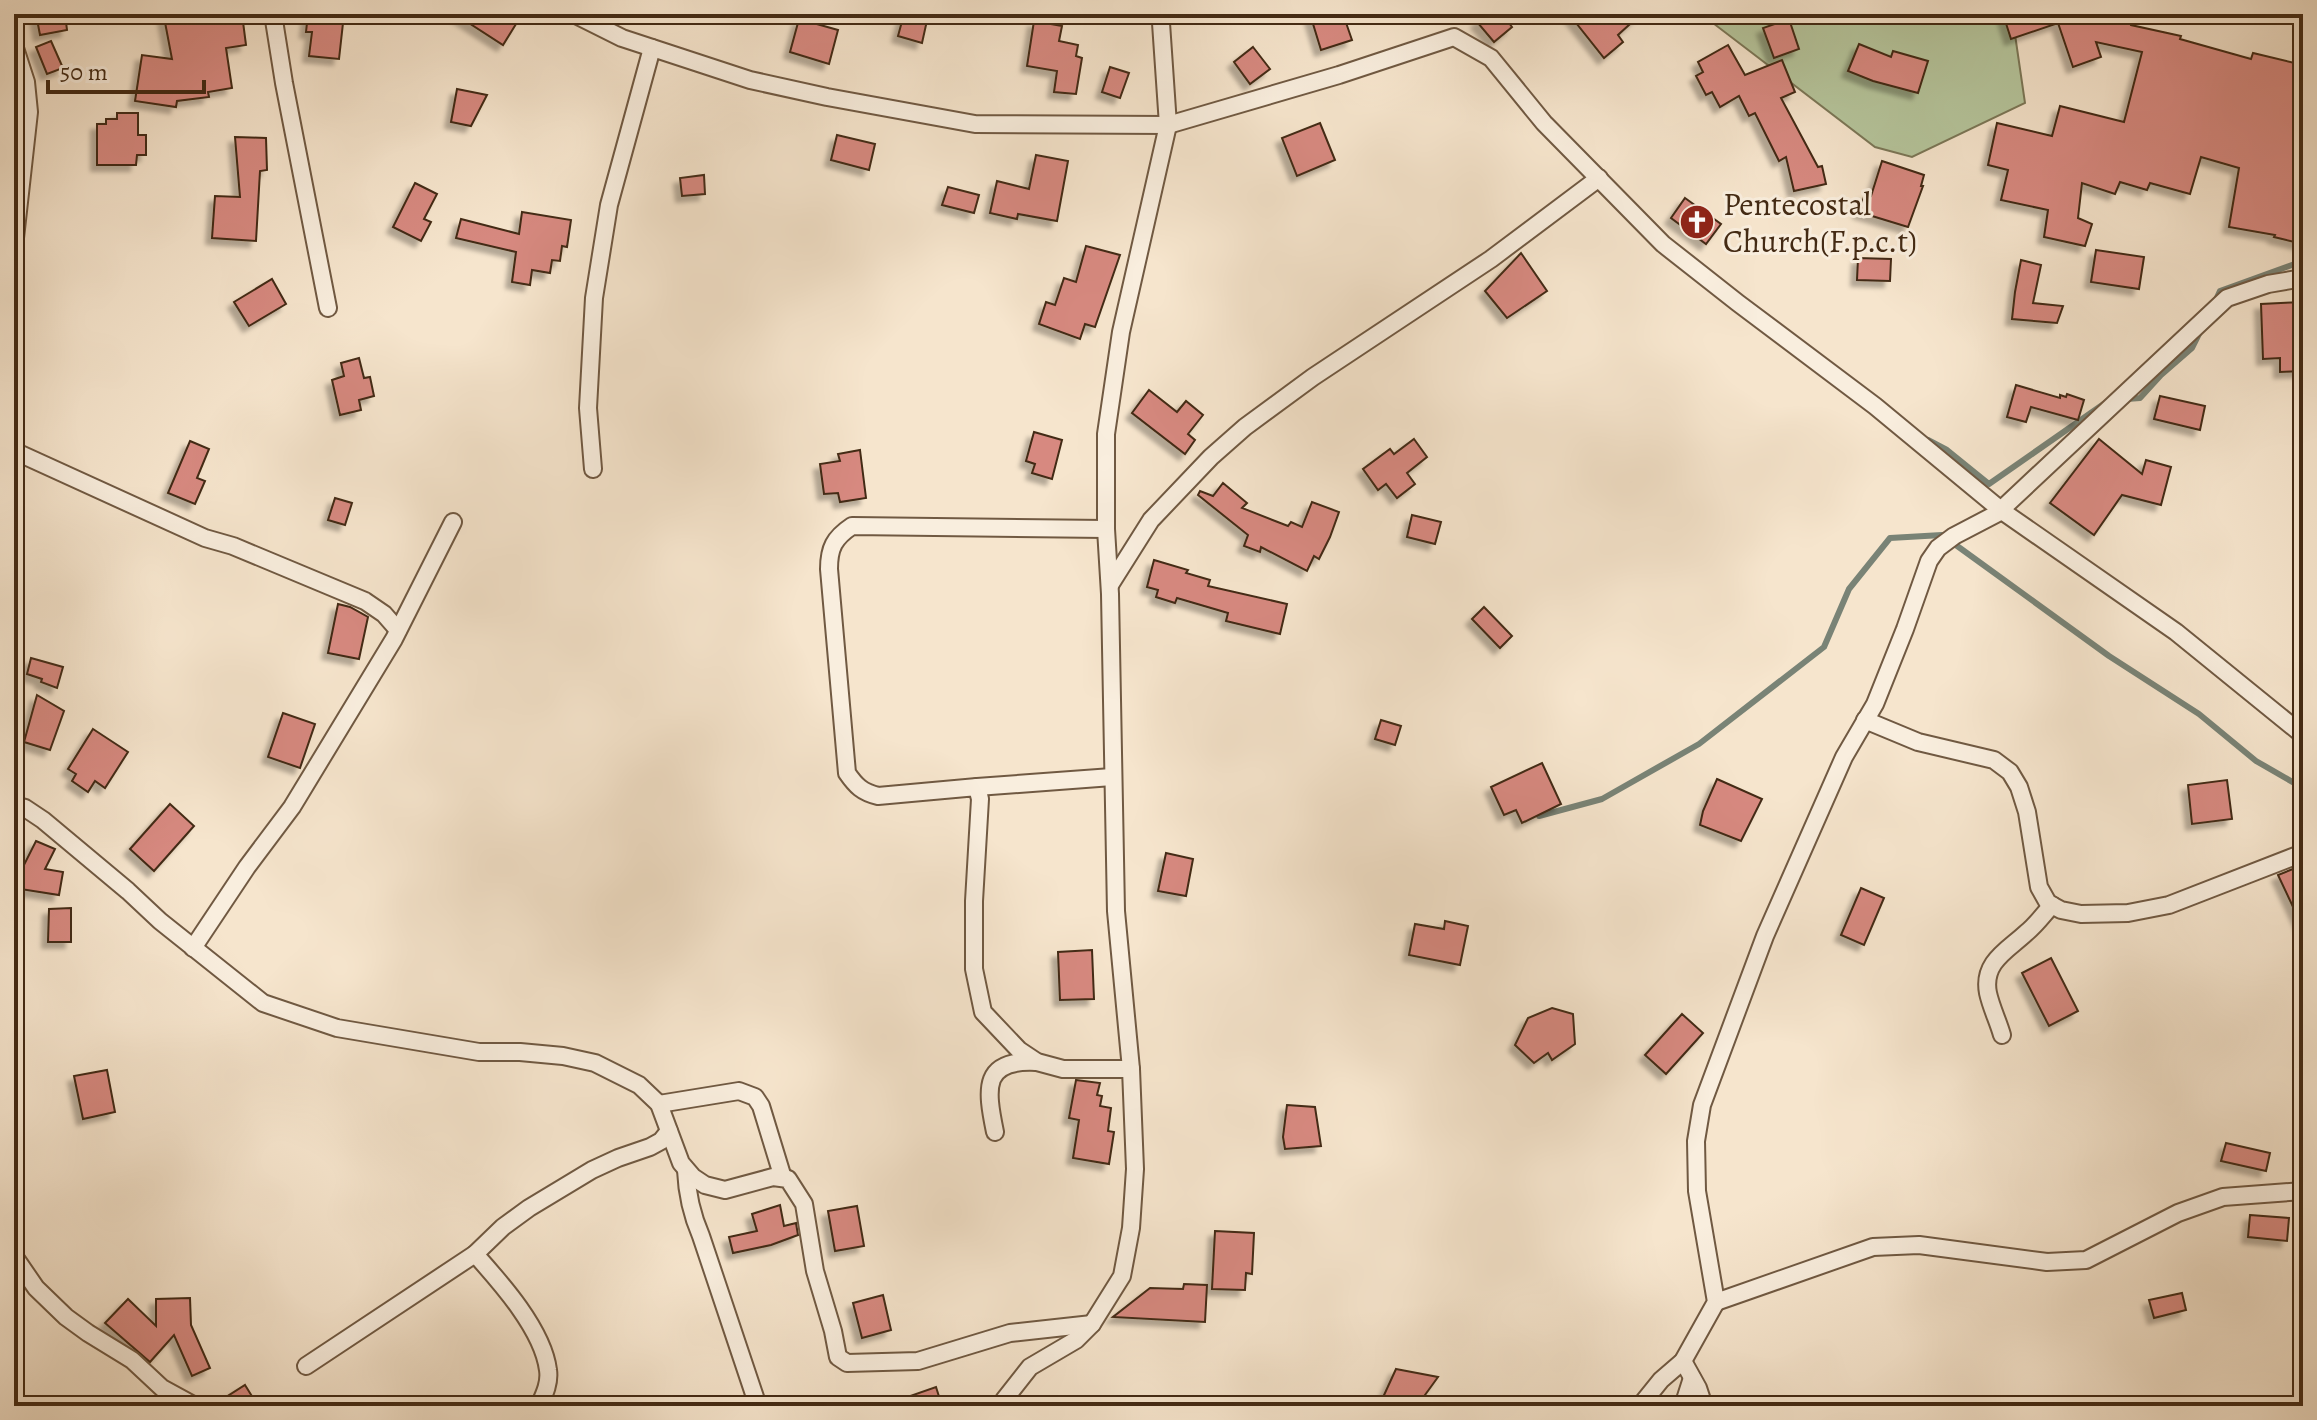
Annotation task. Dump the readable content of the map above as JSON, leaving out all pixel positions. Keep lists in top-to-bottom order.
{
  "places": {
    "church": ["Pentecostal Church(F.p.c.t)"]
  },
  "scale_bar": "50 m"
}
